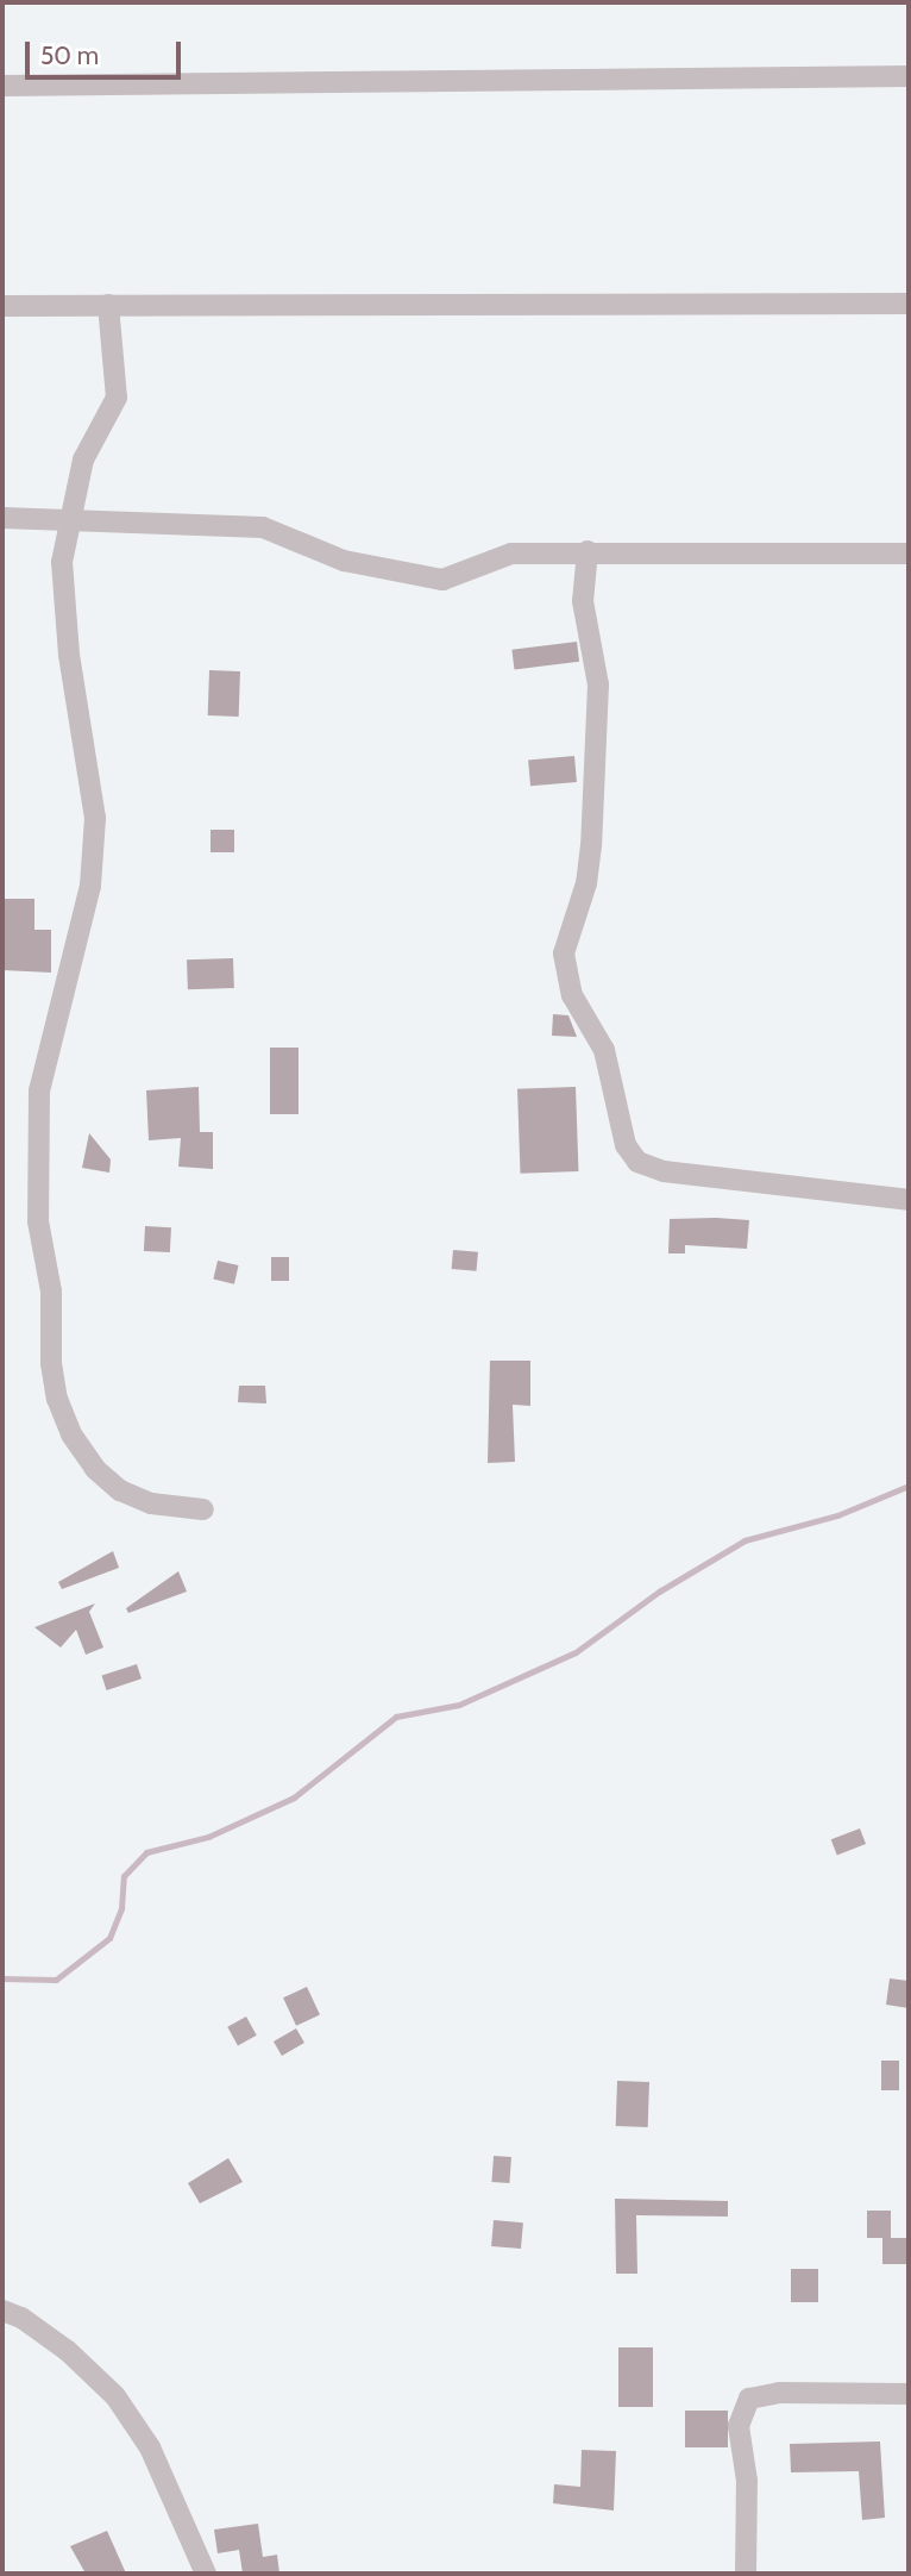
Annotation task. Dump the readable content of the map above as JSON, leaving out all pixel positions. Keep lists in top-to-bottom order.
{
  "scale_bar": "50 m"
}
